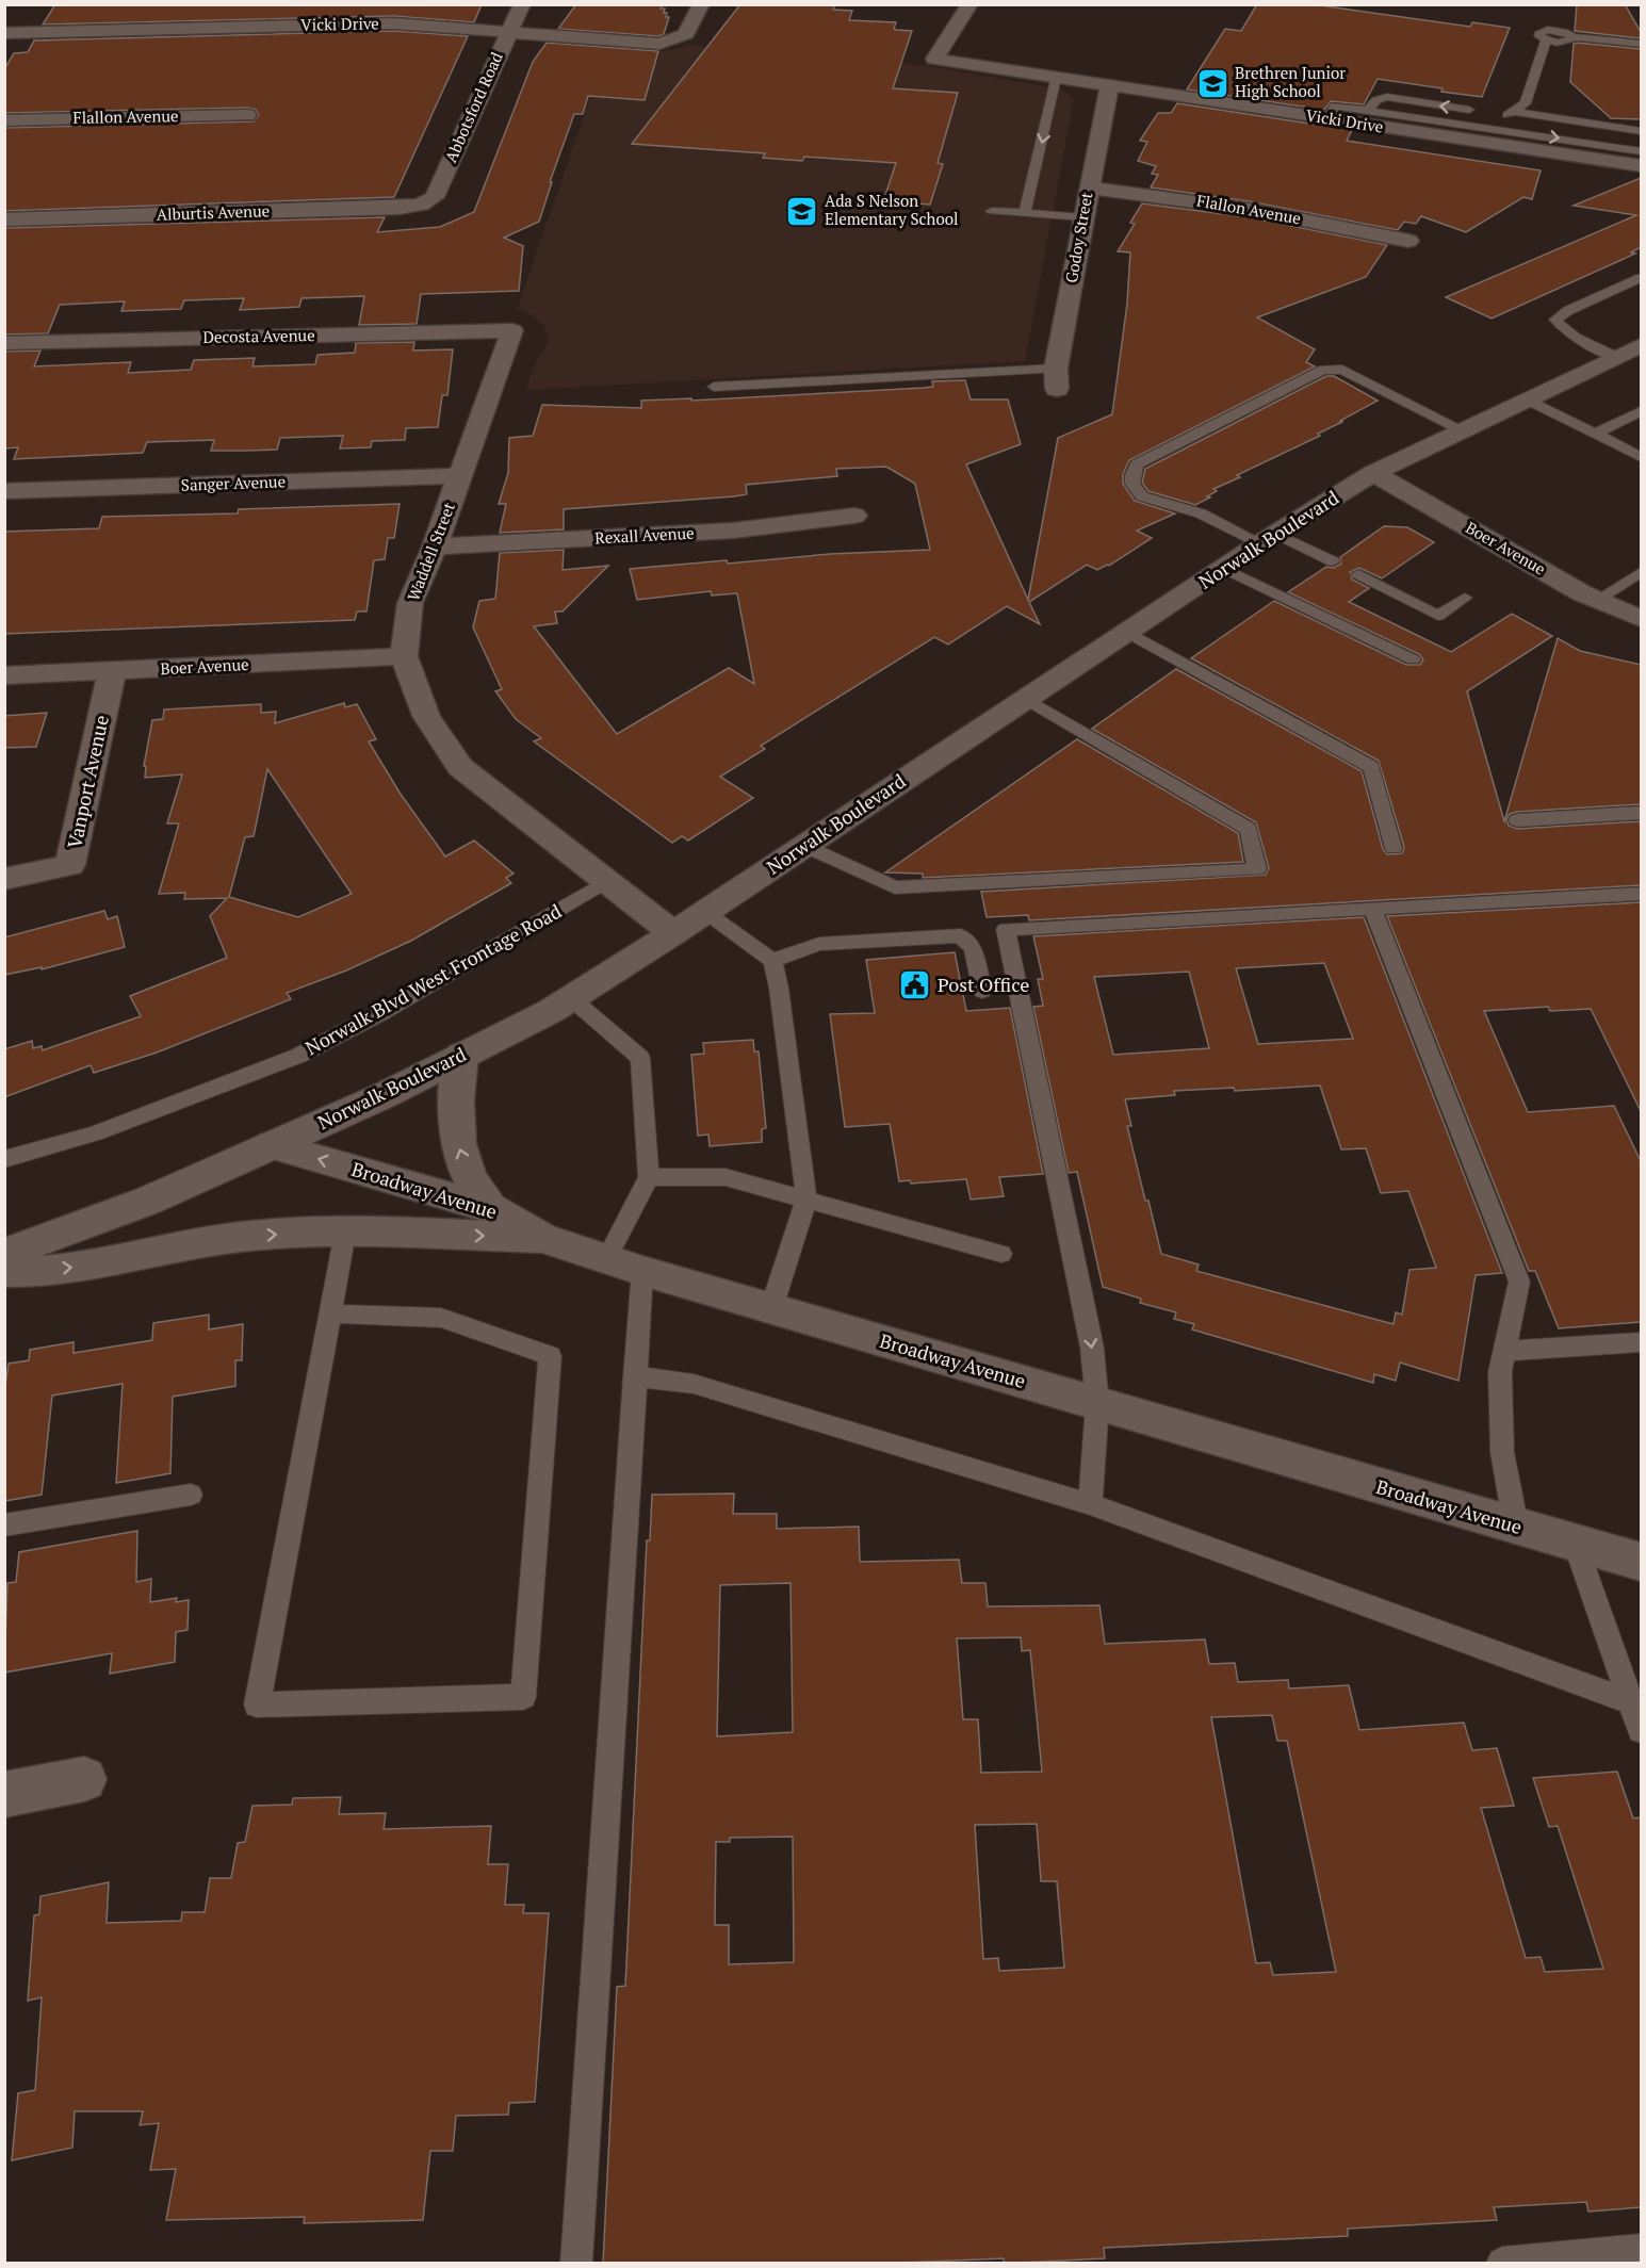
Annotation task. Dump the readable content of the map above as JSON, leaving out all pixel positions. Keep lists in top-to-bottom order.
{
  "streets": {
    "street": [
      "Vicki Drive",
      "Abbotsford Road",
      "Flallon Avenue",
      "Alburtis Avenue",
      "Godoy Street",
      "Decosta Avenue",
      "Sanger Avenue",
      "Rexall Avenue",
      "Norwalk Boulevard",
      "Boer Avenue",
      "Waddell Street",
      "Vanport Avenue",
      "Broadway Avenue"
    ],
    "lane": ["Norwalk Blvd West Frontage Road"]
  },
  "crossings": [
    ["Vicki Drive", "Abbotsford Road"],
    ["Vicki Drive", "Godoy Street"],
    ["Abbotsford Road", "Alburtis Avenue"],
    ["Flallon Avenue", "Godoy Street"],
    ["Decosta Avenue", "Waddell Street"],
    ["Sanger Avenue", "Waddell Street"],
    ["Rexall Avenue", "Waddell Street"],
    ["Norwalk Boulevard", "Boer Avenue"],
    ["Norwalk Boulevard", "Waddell Street"],
    ["Norwalk Boulevard", "Broadway Avenue"],
    ["Boer Avenue", "Waddell Street"],
    ["Boer Avenue", "Vanport Avenue"],
    ["Waddell Street", "Norwalk Blvd West Frontage Road"]
  ],
  "places": {
    "school or university": ["Brethren Junior High School", "Ada S Nelson Elementary School"],
    "public building": ["Post Office"]
  }
}
